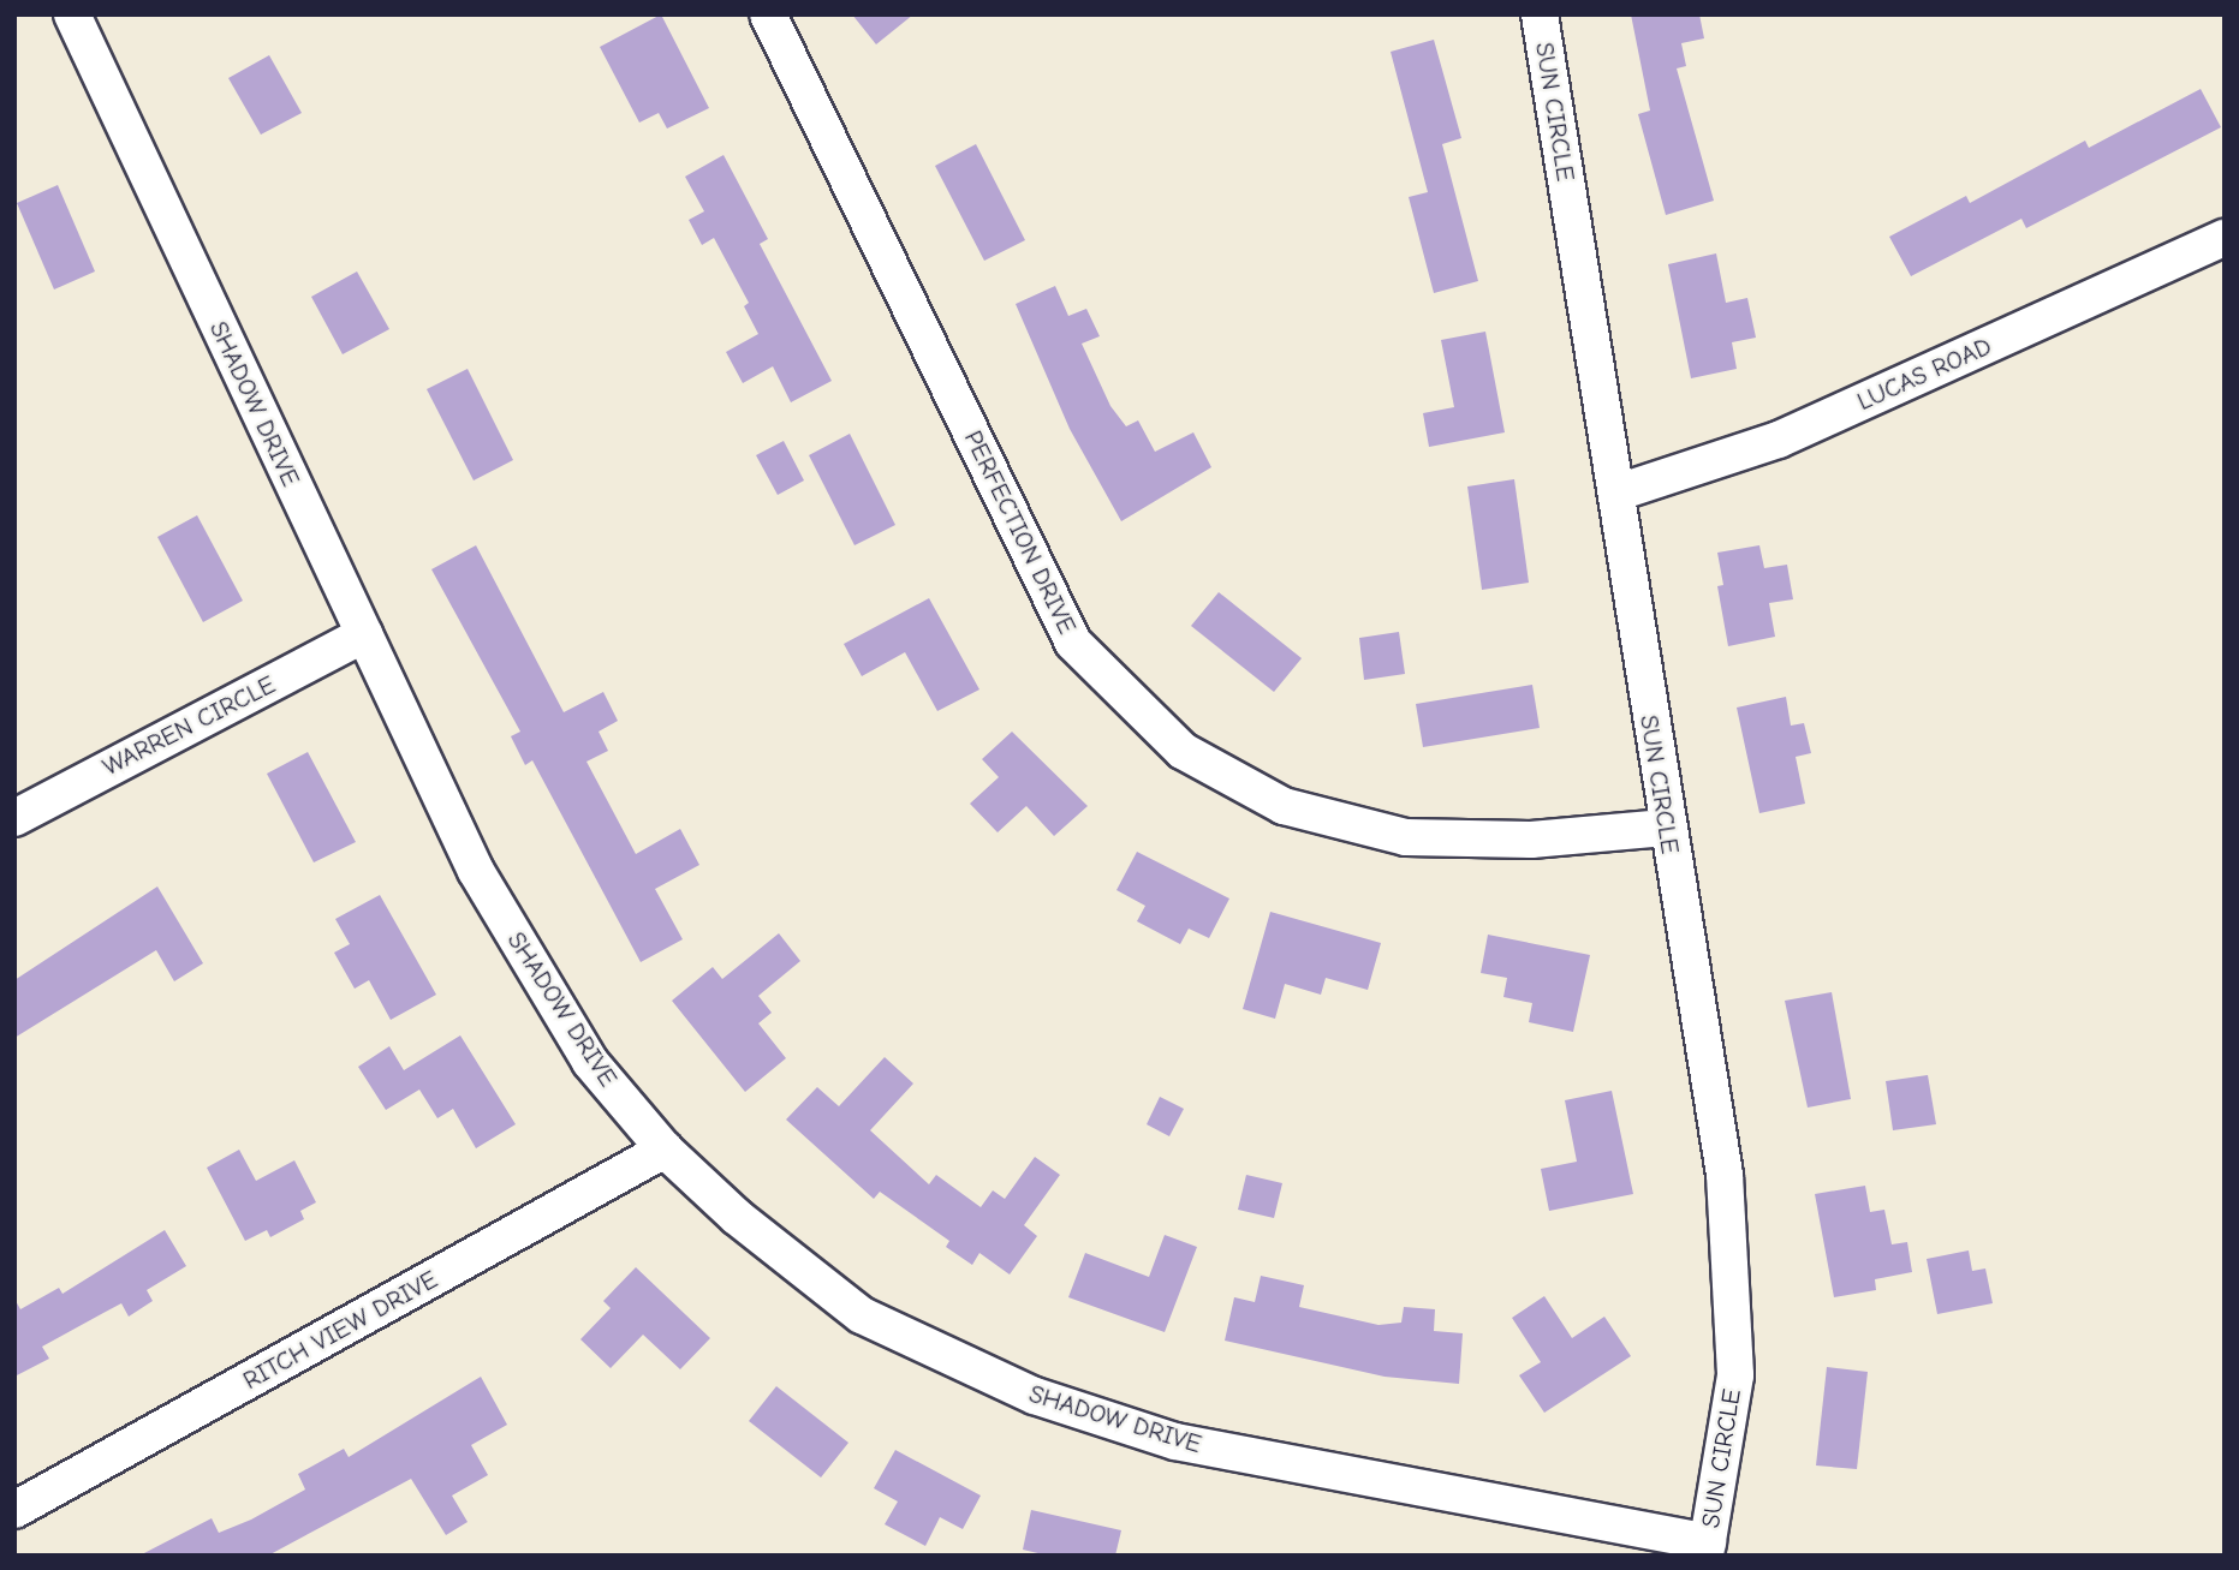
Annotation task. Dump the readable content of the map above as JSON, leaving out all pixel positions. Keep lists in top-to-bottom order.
{
  "streets": {
    "street": [
      "SUN CIRCLE",
      "LUCAS ROAD",
      "SHADOW DRIVE",
      "PERFECTION DRIVE",
      "WARREN CIRCLE",
      "RITCH VIEW DRIVE"
    ]
  },
  "crossings": [
    ["SUN CIRCLE", "LUCAS ROAD"],
    ["SUN CIRCLE", "SHADOW DRIVE"],
    ["SUN CIRCLE", "PERFECTION DRIVE"],
    ["SHADOW DRIVE", "WARREN CIRCLE"],
    ["SHADOW DRIVE", "RITCH VIEW DRIVE"]
  ]
}
